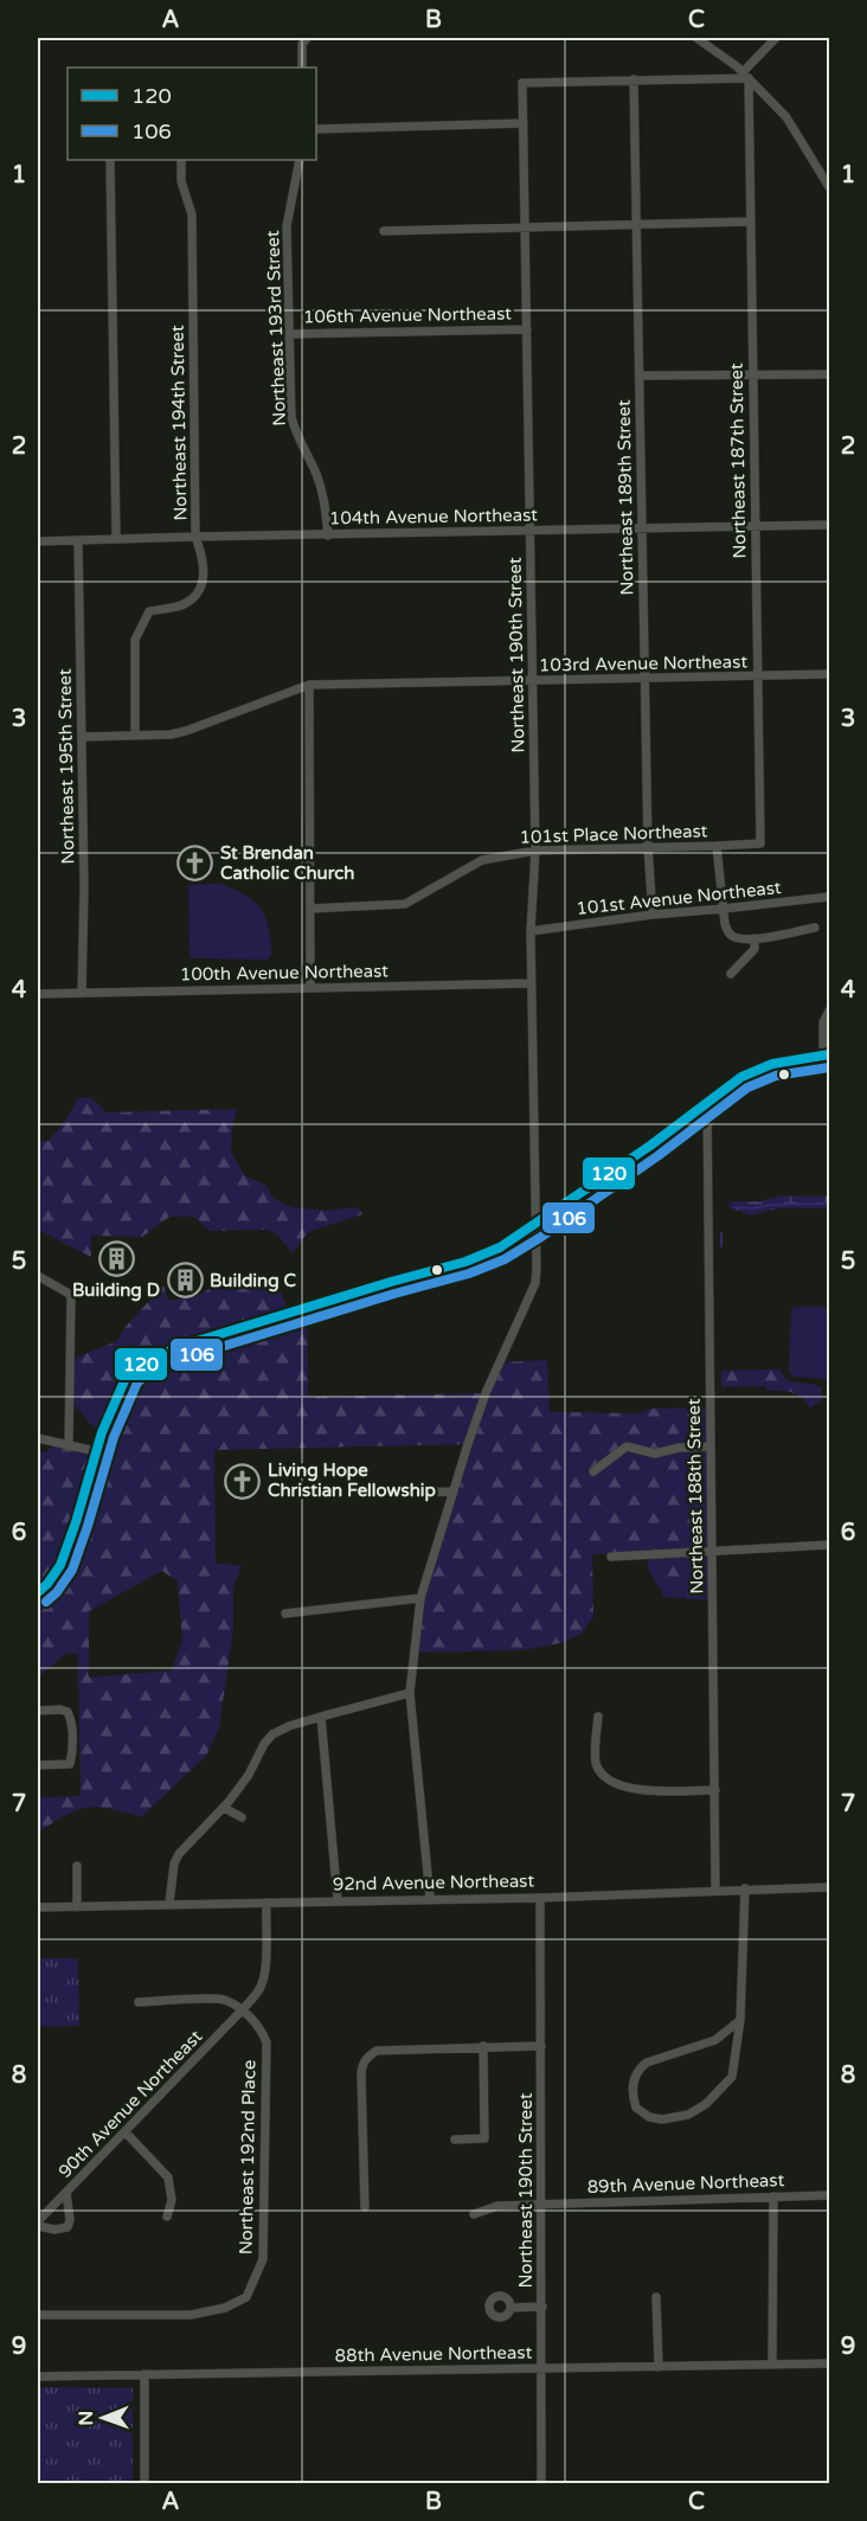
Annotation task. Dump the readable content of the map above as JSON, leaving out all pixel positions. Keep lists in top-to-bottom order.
{
  "streets": {
    "street": [
      "106th Avenue Northeast",
      "Northeast 193rd Street",
      "Northeast 194th Street",
      "Northeast 187th Street",
      "Northeast 189th Street",
      "104th Avenue Northeast",
      "Northeast 190th Street",
      "103rd Avenue Northeast",
      "Northeast 195th Street",
      "101st Place Northeast",
      "101st Avenue Northeast",
      "100th Avenue Northeast",
      "Northeast 188th Street",
      "92nd Avenue Northeast",
      "90th Avenue Northeast",
      "Northeast 192nd Place",
      "89th Avenue Northeast",
      "88th Avenue Northeast"
    ]
  },
  "crossings": [
    ["106th Avenue Northeast", "Northeast 193rd Street"],
    ["106th Avenue Northeast", "Northeast 190th Street"],
    ["Northeast 193rd Street", "104th Avenue Northeast"],
    ["Northeast 194th Street", "104th Avenue Northeast"],
    ["Northeast 194th Street", "103rd Avenue Northeast"],
    ["Northeast 187th Street", "104th Avenue Northeast"],
    ["Northeast 187th Street", "103rd Avenue Northeast"],
    ["Northeast 187th Street", "101st Place Northeast"],
    ["Northeast 189th Street", "104th Avenue Northeast"],
    ["Northeast 189th Street", "Northeast 190th Street"],
    ["Northeast 189th Street", "103rd Avenue Northeast"],
    ["Northeast 189th Street", "101st Place Northeast"],
    ["Northeast 189th Street", "101st Avenue Northeast"],
    ["104th Avenue Northeast", "Northeast 190th Street"],
    ["104th Avenue Northeast", "Northeast 195th Street"],
    ["Northeast 190th Street", "103rd Avenue Northeast"],
    ["Northeast 190th Street", "101st Place Northeast"],
    ["Northeast 190th Street", "101st Avenue Northeast"],
    ["Northeast 190th Street", "100th Avenue Northeast"],
    ["Northeast 190th Street", "92nd Avenue Northeast"],
    ["Northeast 190th Street", "89th Avenue Northeast"],
    ["Northeast 190th Street", "88th Avenue Northeast"],
    ["103rd Avenue Northeast", "Northeast 195th Street"],
    ["Northeast 195th Street", "100th Avenue Northeast"],
    ["Northeast 188th Street", "92nd Avenue Northeast"],
    ["90th Avenue Northeast", "Northeast 192nd Place"]
  ],
  "places": {
    "church": ["St Brendan Catholic Church", "Living Hope Christian Fellowship"],
    "building": ["Building D", "Building C"]
  },
  "lines": ["transit line 120", "transit line 106"],
  "legend": ["120", "106"],
  "north": "left",
  "grid": {
    "columns": ["A", "B", "C"],
    "rows": [
      "1",
      "2",
      "3",
      "4",
      "5",
      "6",
      "7",
      "8",
      "9"
    ]
  }
}
